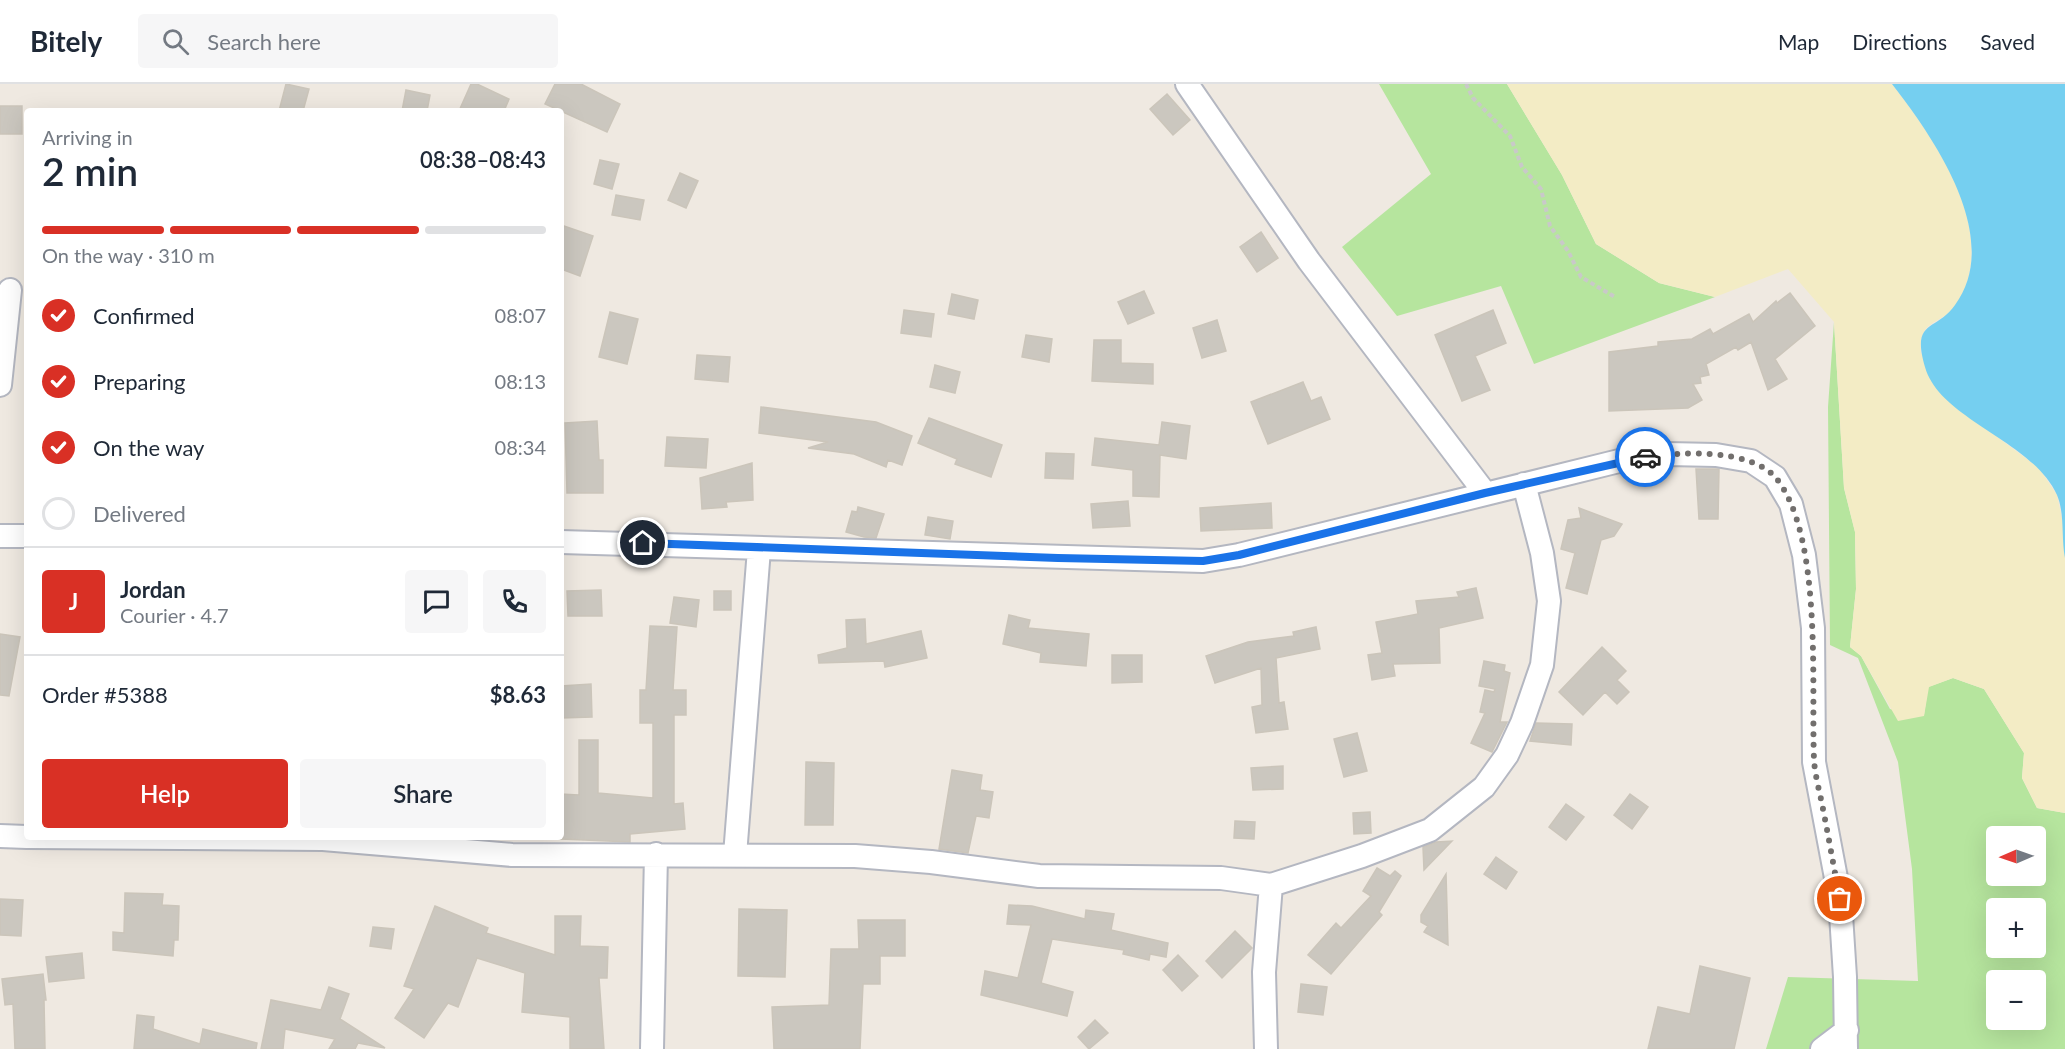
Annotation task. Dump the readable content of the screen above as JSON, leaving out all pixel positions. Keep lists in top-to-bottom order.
{
  "north": "left",
  "page": {
    "header": "Bitely",
    "search": "Search here",
    "nav": ["Map", "Directions", "Saved"],
    "heading": ["2 min", "Arriving in", "08:38–08:43"],
    "panel": [
      "Jordan",
      "Courier · 4.7",
      "Order #5388",
      "$8.63"
    ],
    "bar": "On the way · 310 m",
    "list": [
      ["Confirmed", "08:07"],
      ["Preparing", "08:13"],
      ["On the way", "08:34"],
      "Delivered"
    ],
    "round": "J",
    "buttons": ["Help", "Share"],
    "map_buttons": ["+", "−"]
  }
}
